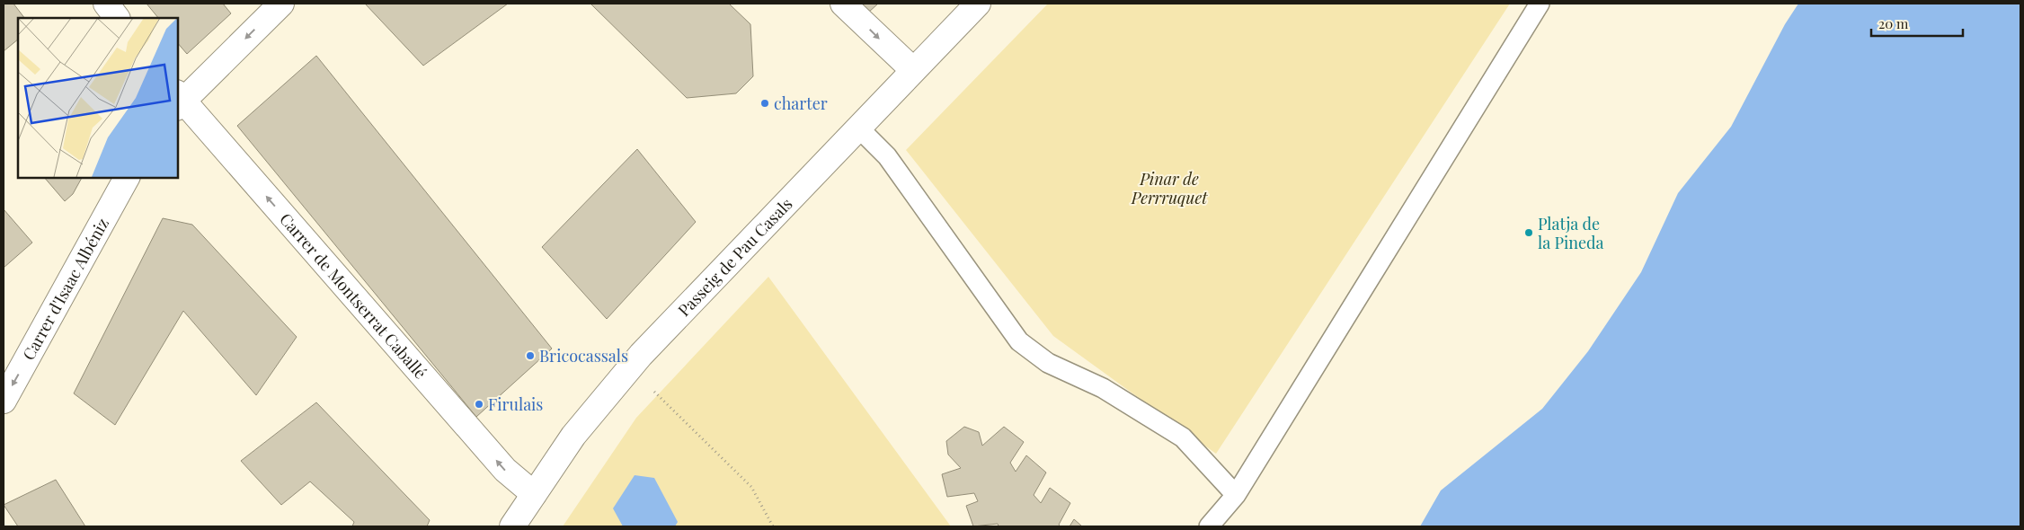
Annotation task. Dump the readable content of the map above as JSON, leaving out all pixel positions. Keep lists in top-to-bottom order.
{
  "streets": {
    "street": ["Passeig de Pau Casals", "Carrer d'Isaac Albéniz", "Carrer de Montserrat Caballé"]
  },
  "crossings": [
    ["Passeig de Pau Casals", "Carrer de Montserrat Caballé"]
  ],
  "one_way": ["Carrer d'Isaac Albéniz", "Carrer de Montserrat Caballé"],
  "parks": ["Pinar de Perrruquet"],
  "places": [
    "charter",
    "Platja de la Pineda",
    "Bricocassals",
    "Firulais"
  ],
  "scale_bar": "20 m"
}
